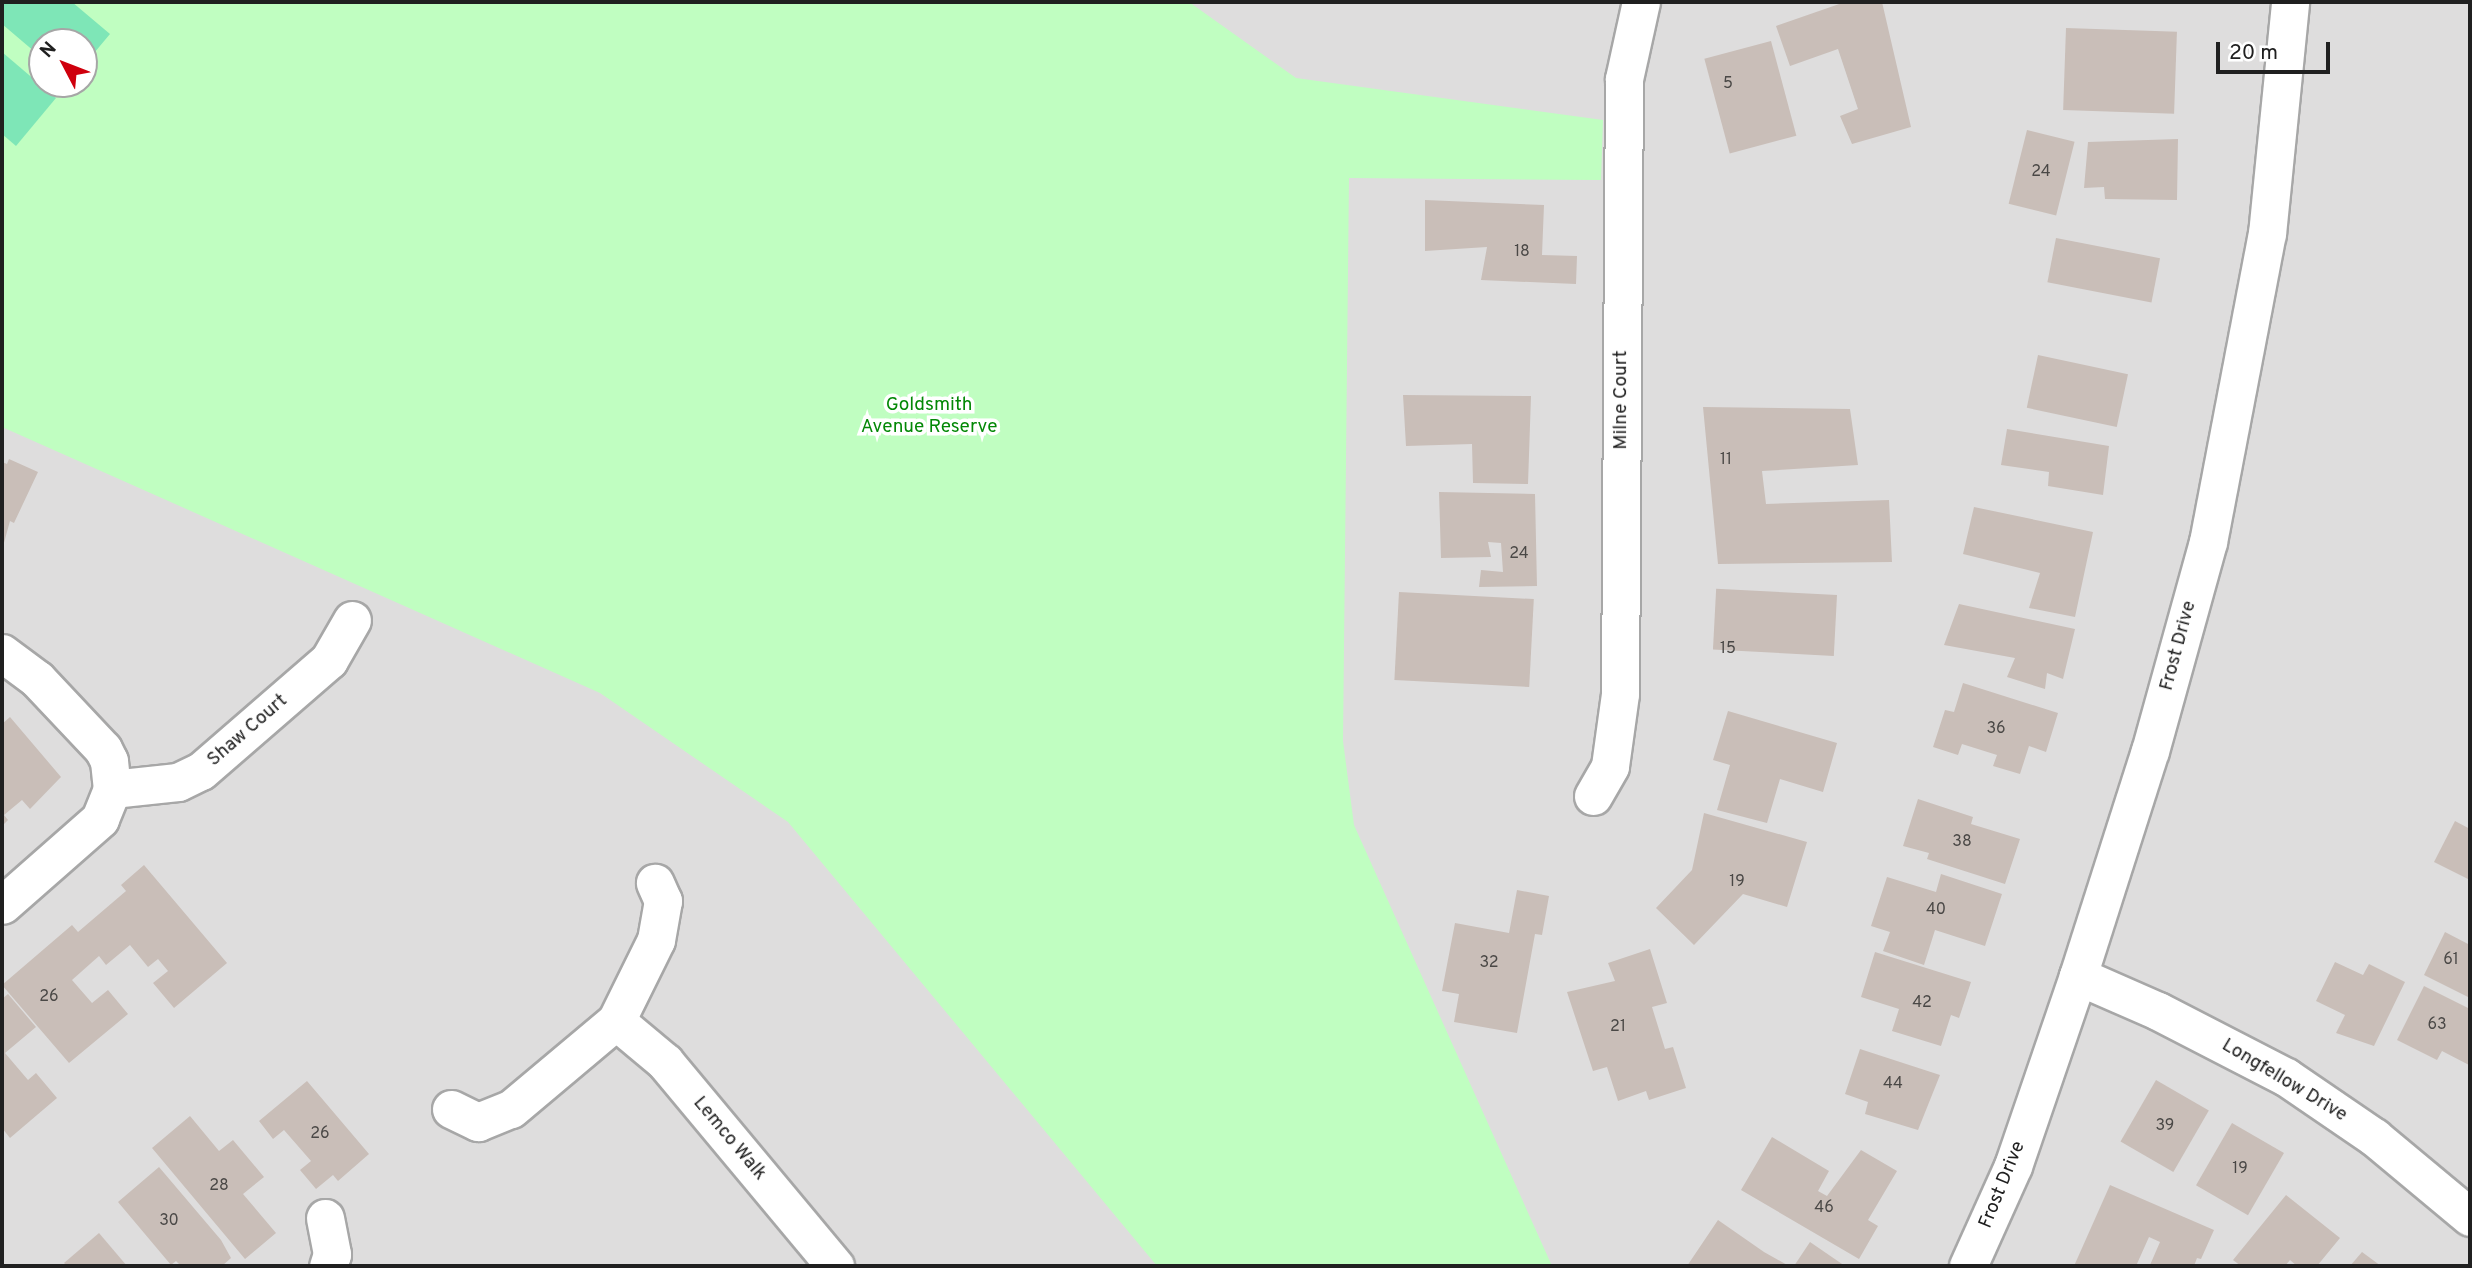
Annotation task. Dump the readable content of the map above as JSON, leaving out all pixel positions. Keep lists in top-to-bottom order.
{
  "streets": {
    "street": [
      "Milne Court",
      "Frost Drive",
      "Shaw Court",
      "Longfellow Drive",
      "Lemco Walk"
    ]
  },
  "crossings": [
    ["Frost Drive", "Longfellow Drive"]
  ],
  "parks": ["Goldsmith Avenue Reserve"],
  "house_numbers": [
    "5",
    "24",
    "18",
    "11",
    "24",
    "15",
    "36",
    "38",
    "19",
    "40",
    "61",
    "32",
    "26",
    "42",
    "63",
    "21",
    "44",
    "39",
    "26",
    "19",
    "28",
    "46",
    "30"
  ],
  "scale_bar": "20 m",
  "north": "top left"
}
